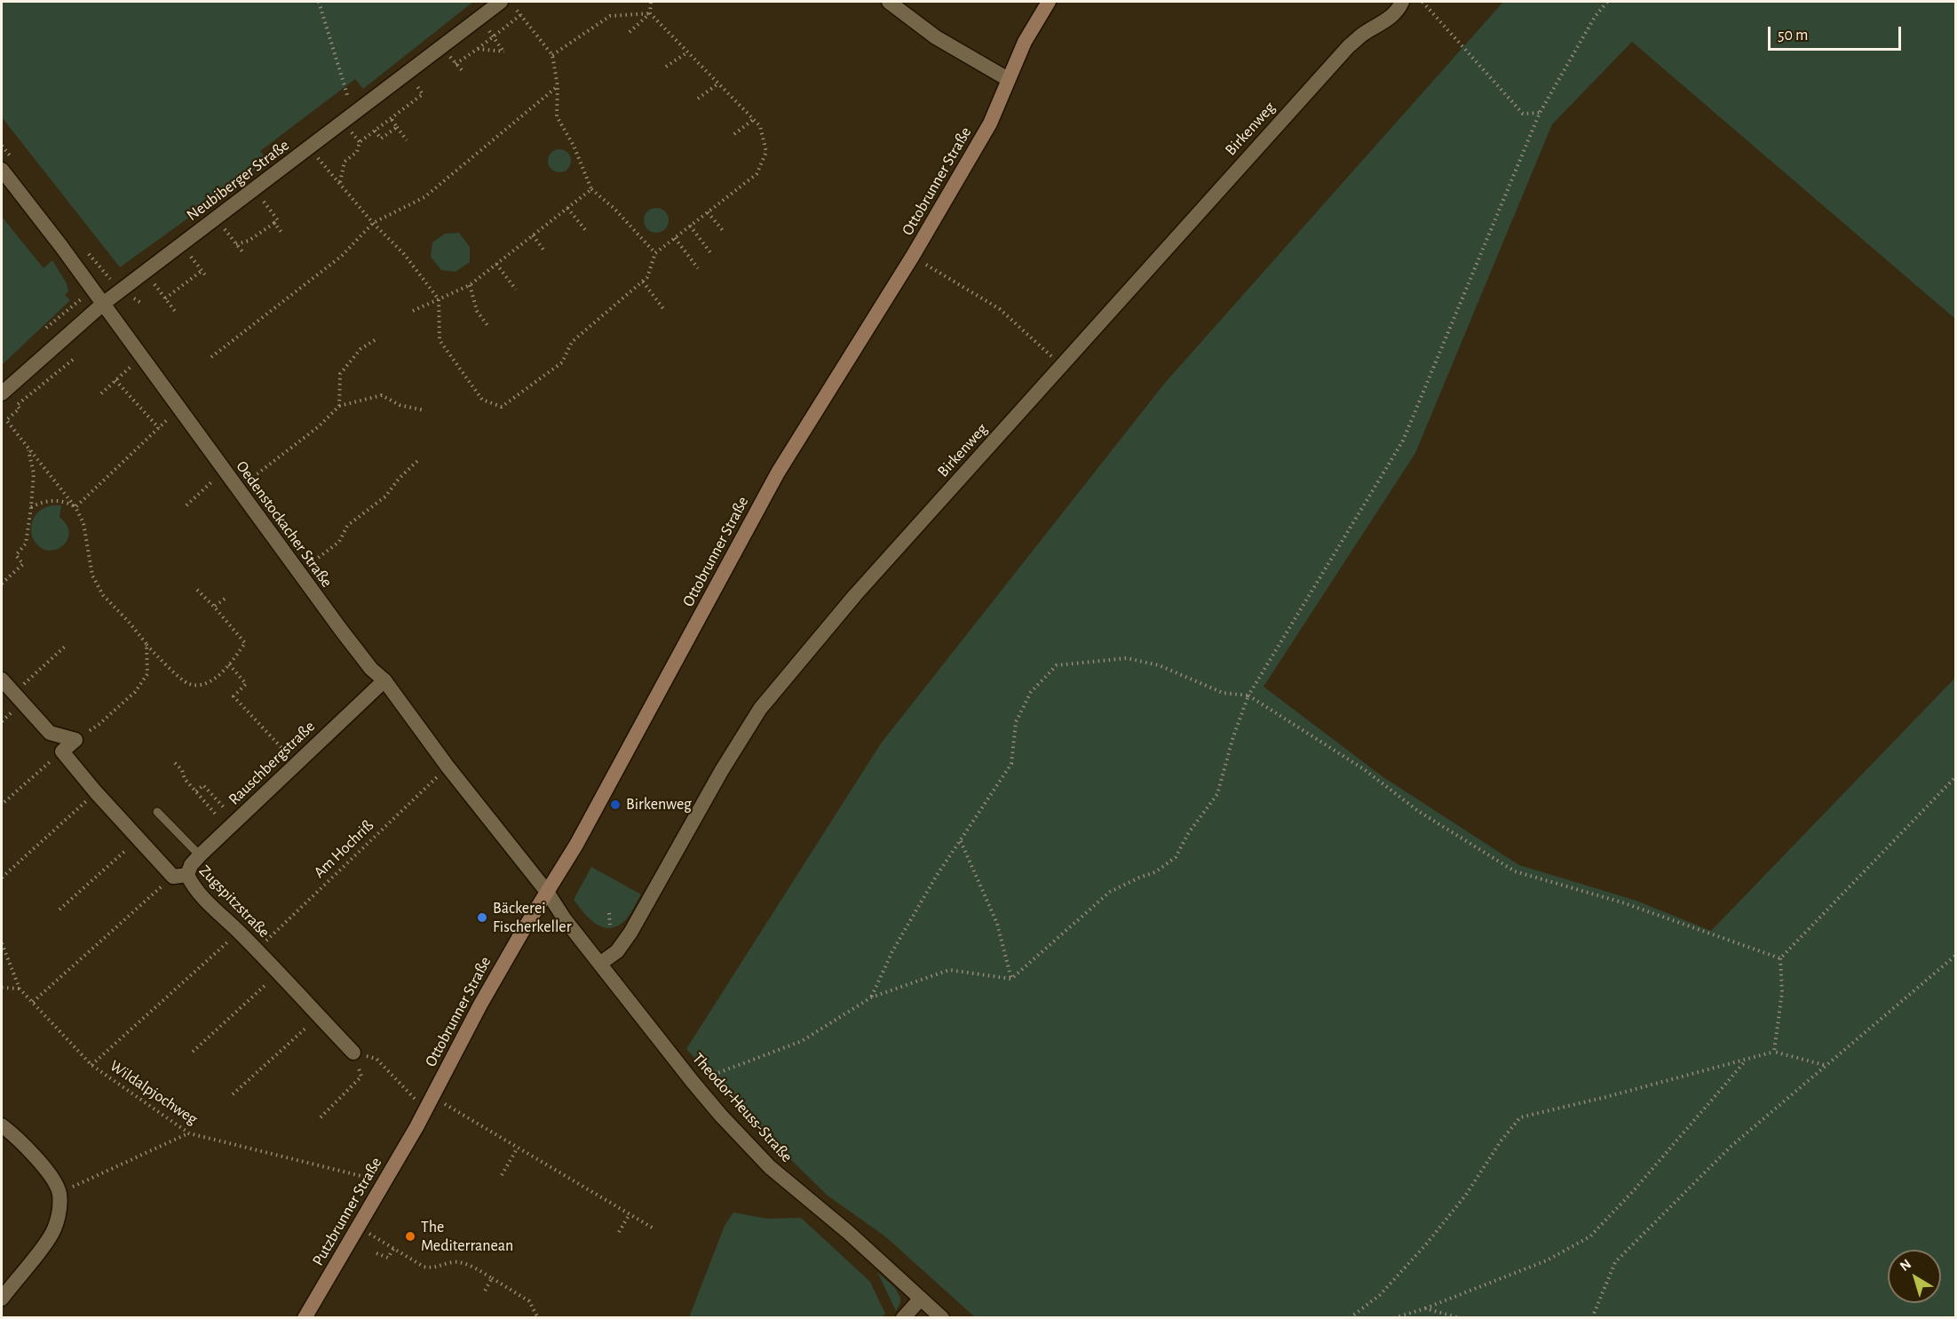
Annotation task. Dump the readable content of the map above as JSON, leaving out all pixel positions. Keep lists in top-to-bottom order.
{
  "streets": {
    "main road": ["Ottobrunner Straße", "Putzbrunner Straße"],
    "street": [
      "Birkenweg",
      "Neubiberger Straße",
      "Oedenstockacher Straße",
      "Rauschbergstraße",
      "Zugspitzstraße",
      "Theodor-Heuss-Straße"
    ],
    "path": ["Am Hochriß", "Wildalpjochweg"]
  },
  "crossings": [
    ["Birkenweg", "Theodor-Heuss-Straße"],
    ["Neubiberger Straße", "Oedenstockacher Straße"],
    ["Ottobrunner Straße", "Oedenstockacher Straße"],
    ["Ottobrunner Straße", "Theodor-Heuss-Straße"],
    ["Ottobrunner Straße", "Putzbrunner Straße"],
    ["Oedenstockacher Straße", "Rauschbergstraße"],
    ["Oedenstockacher Straße", "Am Hochriß"],
    ["Oedenstockacher Straße", "Theodor-Heuss-Straße"],
    ["Rauschbergstraße", "Zugspitzstraße"],
    ["Am Hochriß", "Zugspitzstraße"],
    ["Wildalpjochweg", "Putzbrunner Straße"]
  ],
  "places": ["Birkenweg", "Bäckerei Fischerkeller", "The Mediterranean"],
  "scale_bar": "50 m",
  "north": "top left"
}
